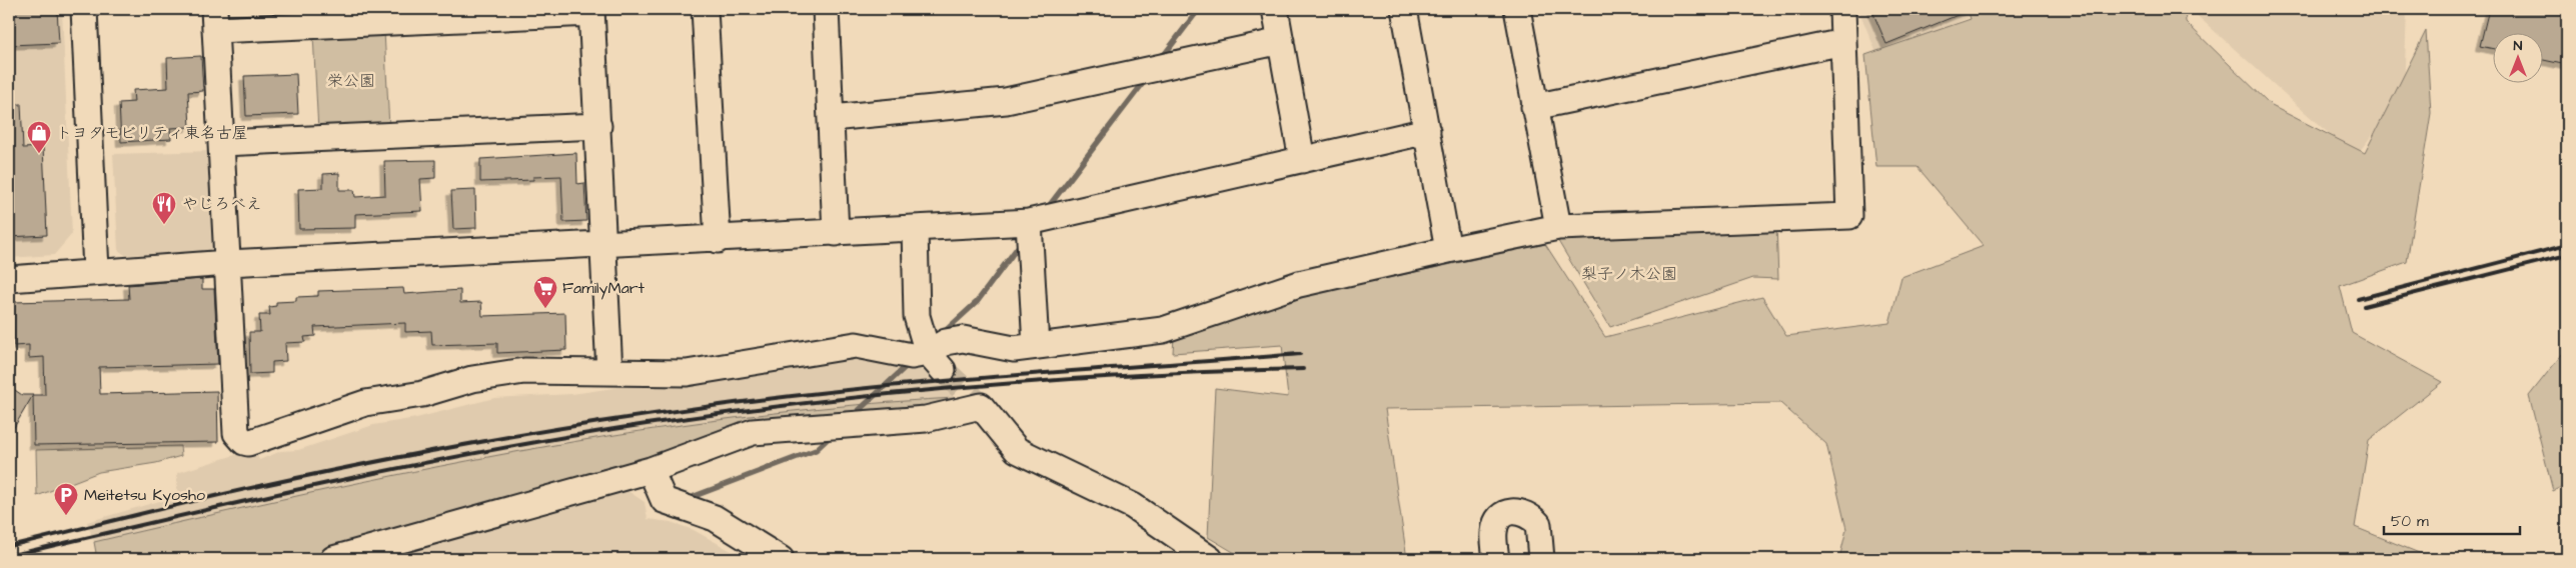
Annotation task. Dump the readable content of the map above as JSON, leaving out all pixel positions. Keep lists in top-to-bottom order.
{
  "parks": ["栄公園", "梨子ノ木公園"],
  "places": {
    "shop": ["トヨタモビリティ東名古屋"],
    "restaurant": ["やじろべえ"],
    "supermarket": ["FamilyMart"],
    "parking": ["Meitetsu Kyosho"]
  },
  "scale_bar": "50 m",
  "north": "top"
}
